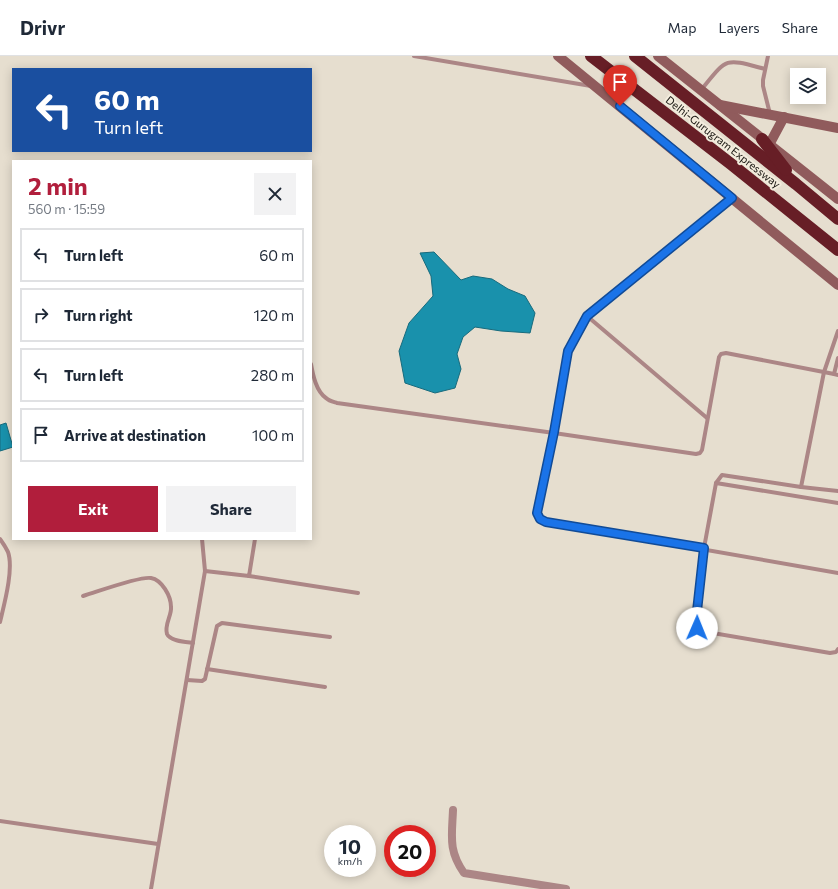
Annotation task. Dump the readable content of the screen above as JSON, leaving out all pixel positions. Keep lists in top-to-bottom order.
{
  "streets": {
    "highway": ["Delhi-Gurugram Expressway"]
  },
  "page": {
    "header": "Drivr",
    "nav": ["Map", "Layers", "Share"],
    "turn": ["60 m", "Turn left"],
    "heading": ["2 min", "560 m · 15:59"],
    "list": [
      {
        "name": "Turn left",
        "value": "60 m"
      },
      {
        "name": "Turn right",
        "value": "120 m"
      },
      {
        "name": "Turn left",
        "value": "280 m"
      },
      {
        "name": "Arrive at destination",
        "value": "100 m"
      }
    ],
    "buttons": ["Exit", "Share"],
    "speed": "10 km/h",
    "limit": "20"
  }
}
